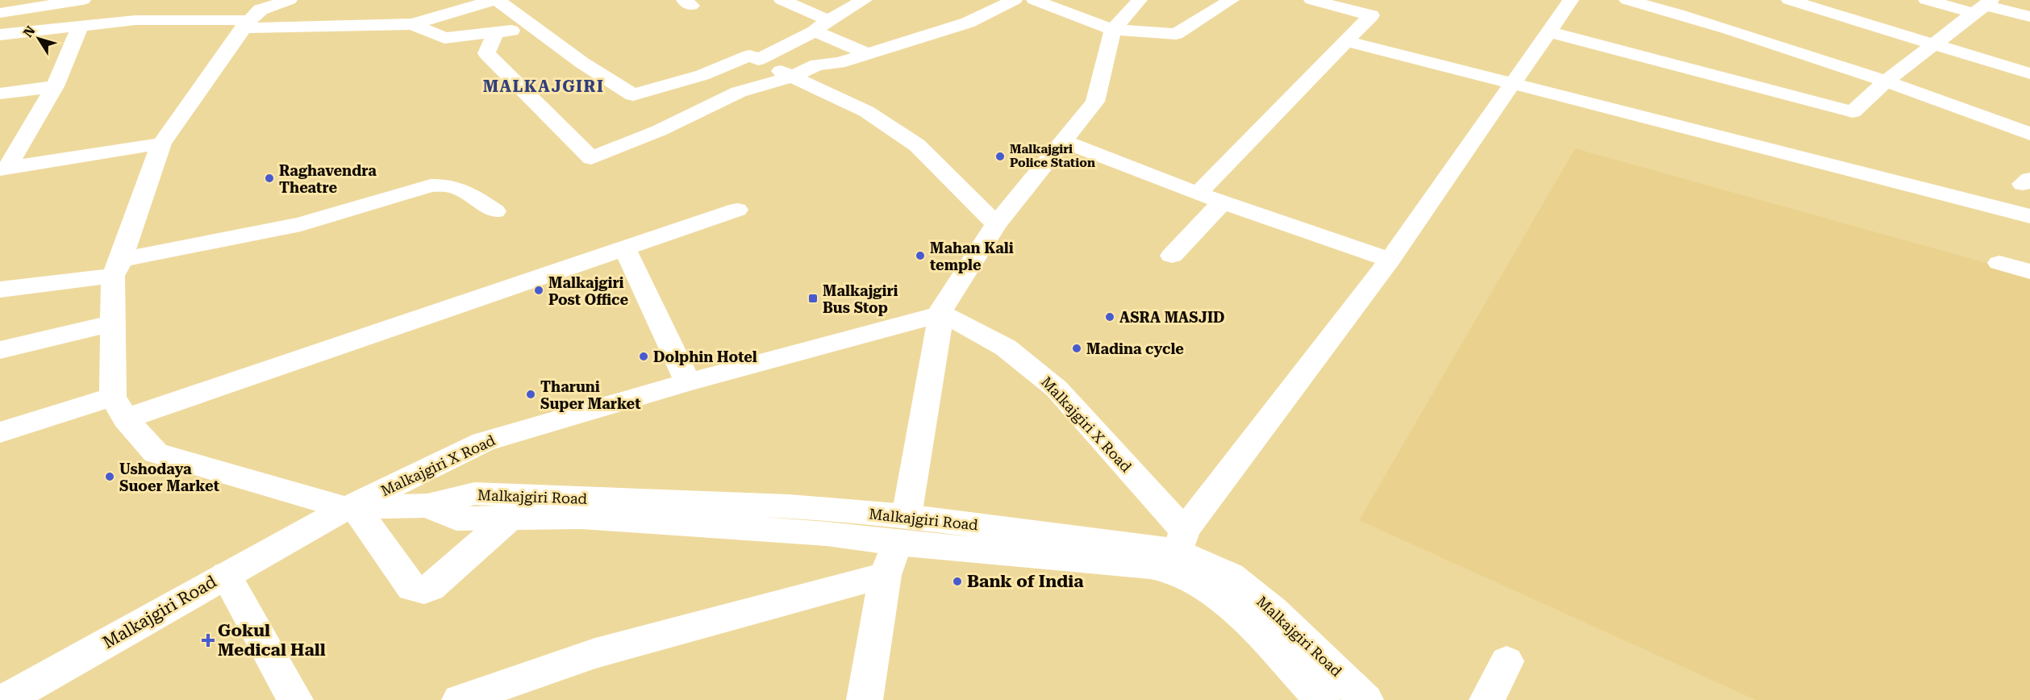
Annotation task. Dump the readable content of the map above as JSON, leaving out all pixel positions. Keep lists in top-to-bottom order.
{
  "streets": {
    "street": ["Malkajgiri X Road", "Malkajgiri Road"]
  },
  "crossings": [
    ["Malkajgiri X Road", "Malkajgiri Road"]
  ],
  "districts": ["MALKAJGIRI"],
  "places": {
    "other": [
      "Malkajgiri Police Station",
      "Raghavendra Theatre",
      "Mahan Kali temple",
      "Malkajgiri Post Office",
      "ASRA MASJID",
      "Madina cycle",
      "Dolphin Hotel",
      "Tharuni Super Market",
      "Ushodaya Suoer Market",
      "Bank of India"
    ],
    "transit": ["Malkajgiri Bus Stop"],
    "health": ["Gokul Medical Hall"]
  },
  "north": "top left"
}
